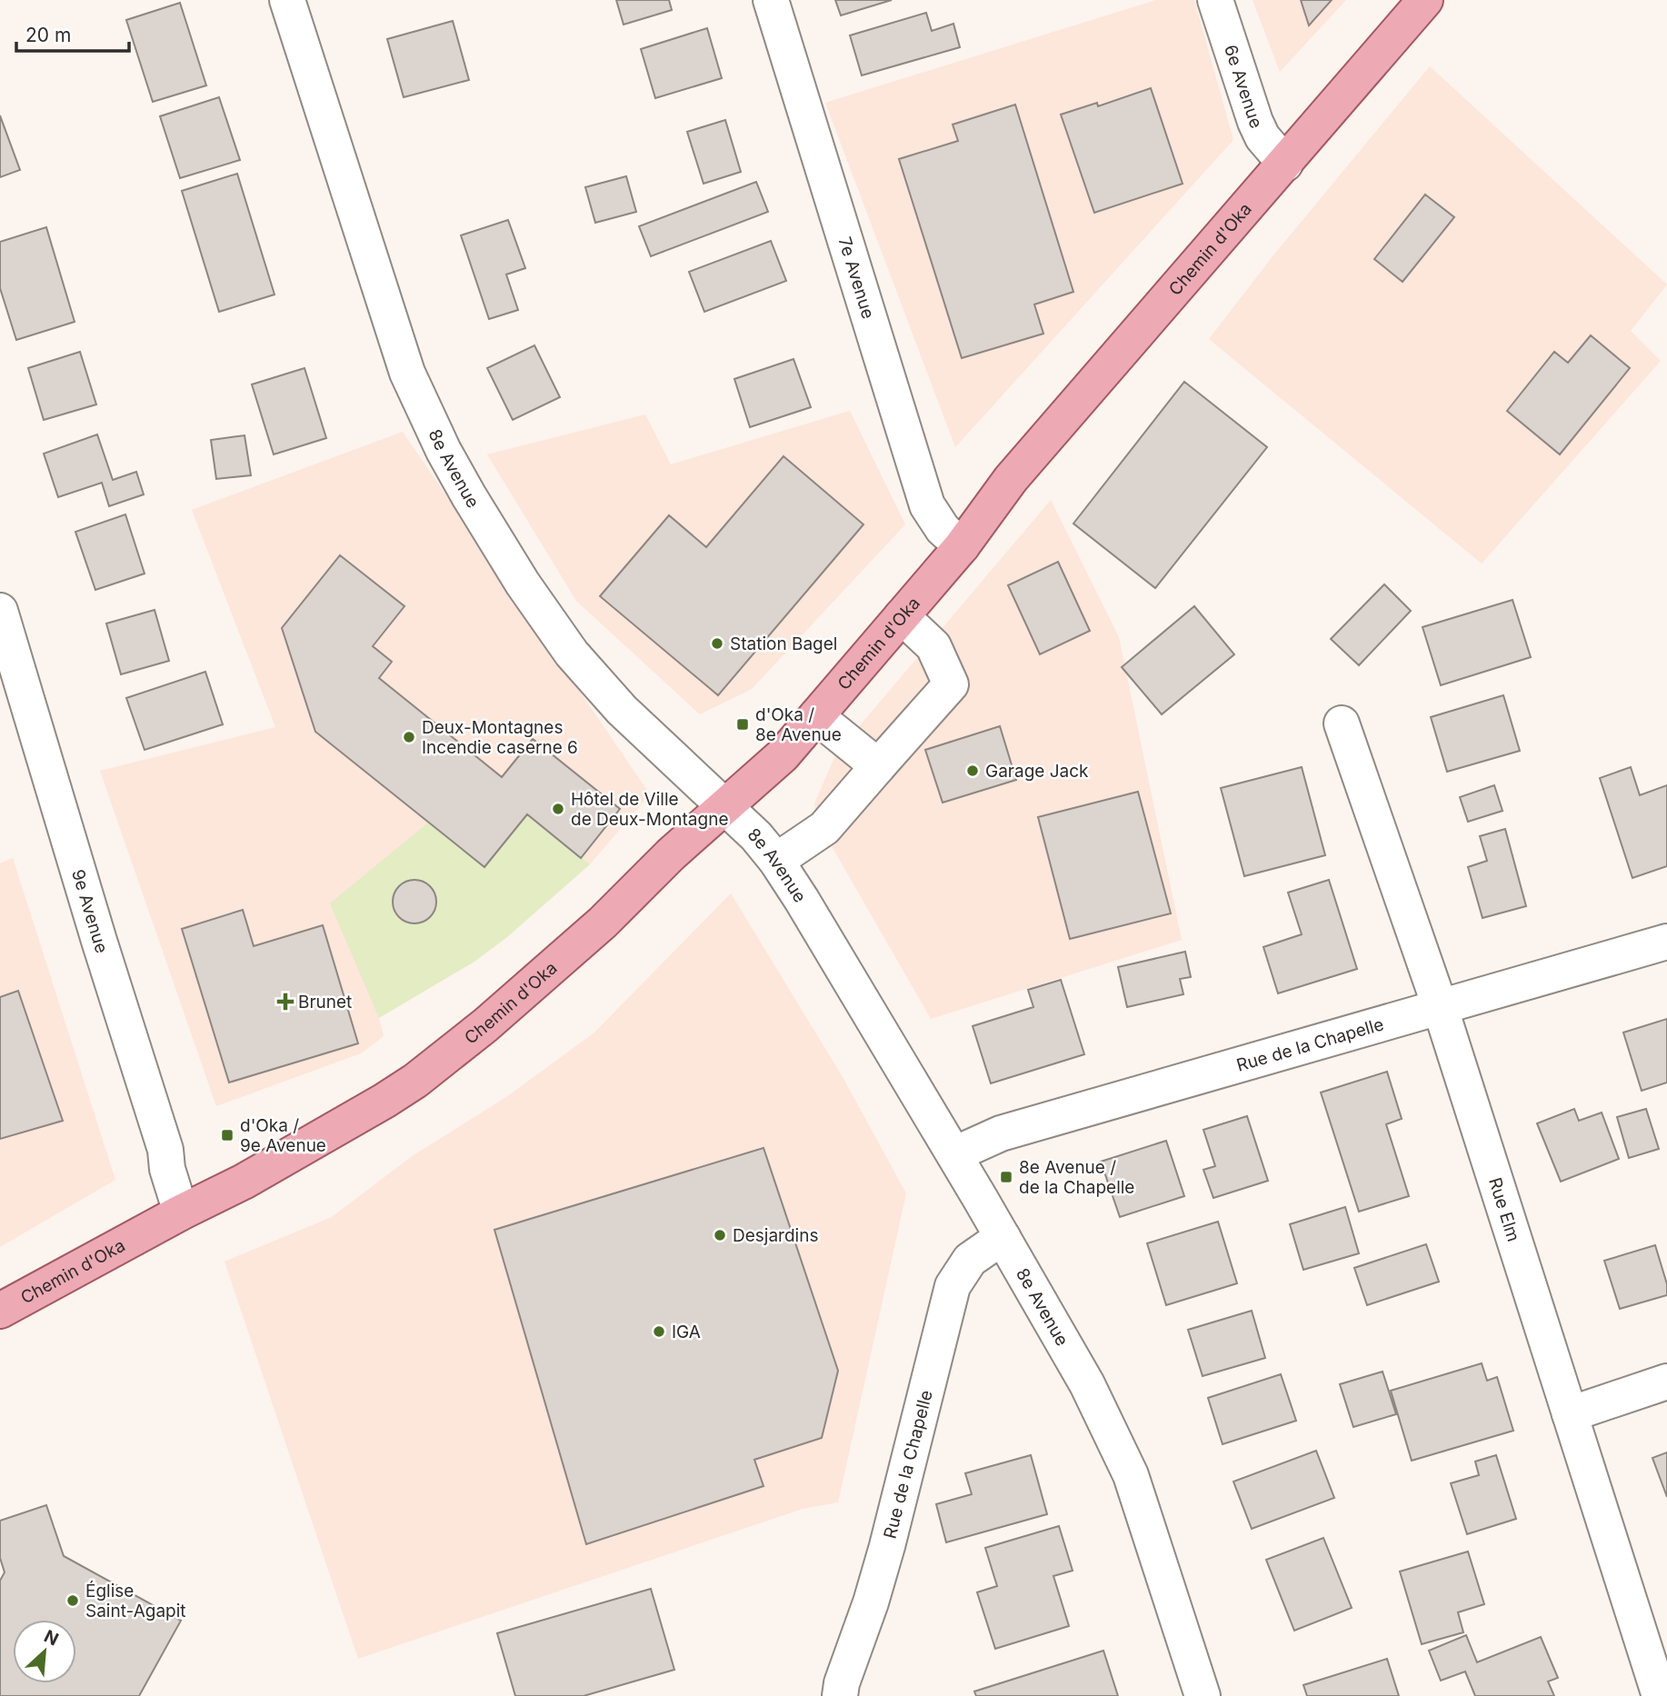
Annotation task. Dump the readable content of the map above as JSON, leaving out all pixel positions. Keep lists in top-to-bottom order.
{
  "streets": {
    "main road": ["Chemin d'Oka"],
    "street": [
      "6e Avenue",
      "7e Avenue",
      "8e Avenue",
      "9e Avenue",
      "Rue de la Chapelle",
      "Rue Elm"
    ]
  },
  "crossings": [
    ["6e Avenue", "Chemin d'Oka"],
    ["Chemin d'Oka", "7e Avenue"],
    ["Chemin d'Oka", "8e Avenue"],
    ["Chemin d'Oka", "9e Avenue"],
    ["8e Avenue", "Rue de la Chapelle"],
    ["Rue de la Chapelle", "Rue Elm"]
  ],
  "places": {
    "other": [
      "Station Bagel",
      "Deux-Montagnes Incendie caserne 6",
      "Garage Jack",
      "Hôtel de Ville de Deux-Montagne",
      "Desjardins",
      "IGA",
      "Église Saint-Agapit"
    ],
    "transit": ["d'Oka / 8e Avenue", "d'Oka / 9e Avenue", "8e Avenue / de la Chapelle"],
    "health": ["Brunet"]
  },
  "scale_bar": "20 m",
  "north": "top right"
}
